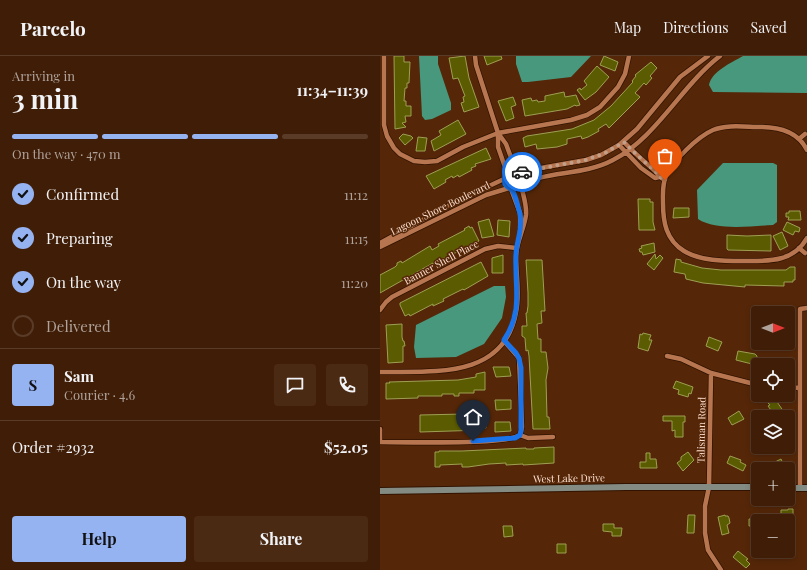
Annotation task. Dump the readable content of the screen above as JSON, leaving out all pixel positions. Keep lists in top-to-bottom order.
{
  "streets": {
    "street": [
      "Lagoon Shore Boulevard",
      "Banner Shell Place",
      "Talisman Road",
      "West Lake Drive"
    ]
  },
  "crossings": [
    ["Talisman Road", "West Lake Drive"]
  ],
  "north": "right",
  "page": {
    "header": "Parcelo",
    "nav": ["Map", "Directions", "Saved"],
    "heading": ["3 min", "Arriving in", "11:34–11:39"],
    "panel": [
      "Sam",
      "Courier · 4.6",
      "Order #2932",
      "$52.05"
    ],
    "bar": "On the way · 470 m",
    "list": [
      ["Confirmed", "11:12"],
      ["Preparing", "11:15"],
      ["On the way", "11:20"],
      "Delivered"
    ],
    "map_buttons": ["+", "−"],
    "round": "S",
    "buttons": ["Help", "Share"]
  }
}
